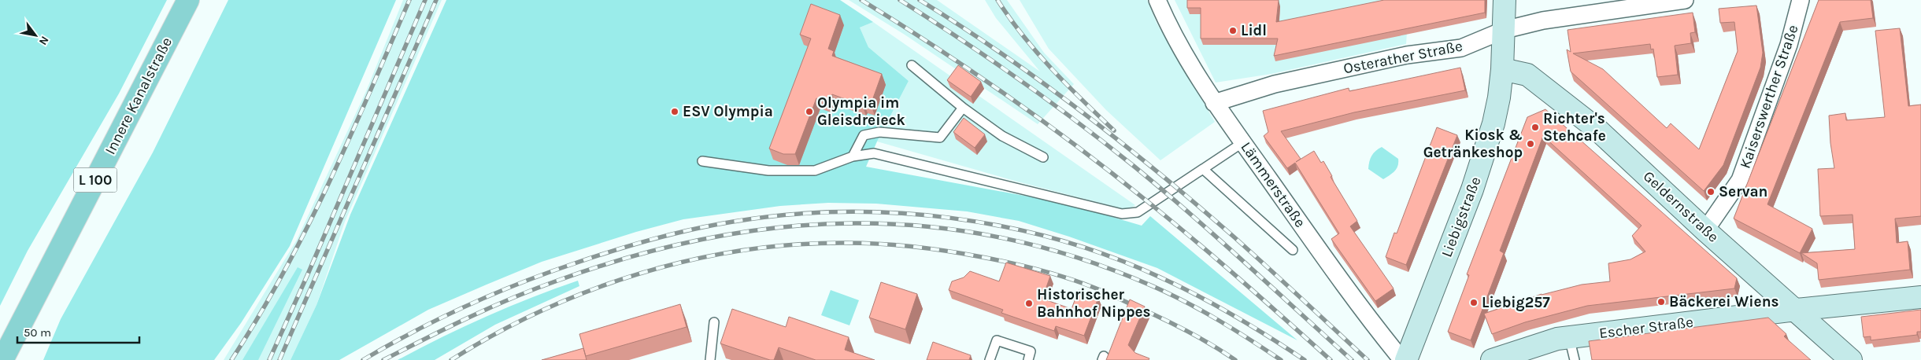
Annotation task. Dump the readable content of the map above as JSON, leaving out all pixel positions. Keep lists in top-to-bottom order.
{
  "streets": {
    "main road": ["Innere Kanalstraße", "L 100"],
    "street": [
      "Osterather Straße",
      "Kaiserswerther Straße",
      "Lämmerstraße",
      "Geldernstraße",
      "Liebigstraße",
      "Escher Straße"
    ]
  },
  "crossings": [
    ["Osterather Straße", "Lämmerstraße"],
    ["Osterather Straße", "Liebigstraße"],
    ["Kaiserswerther Straße", "Geldernstraße"],
    ["Geldernstraße", "Liebigstraße"],
    ["Geldernstraße", "Escher Straße"]
  ],
  "places": [
    "Lidl",
    "ESV Olympia",
    "Olympia im Gleisdreieck",
    "Richter's Stehcafe",
    "Kiosk & Getränkeshop",
    "Servan",
    "Bäckerei Wiens",
    "Liebig257",
    "Historischer Bahnhof Nippes"
  ],
  "scale_bar": "50 m",
  "north": "bottom right"
}
